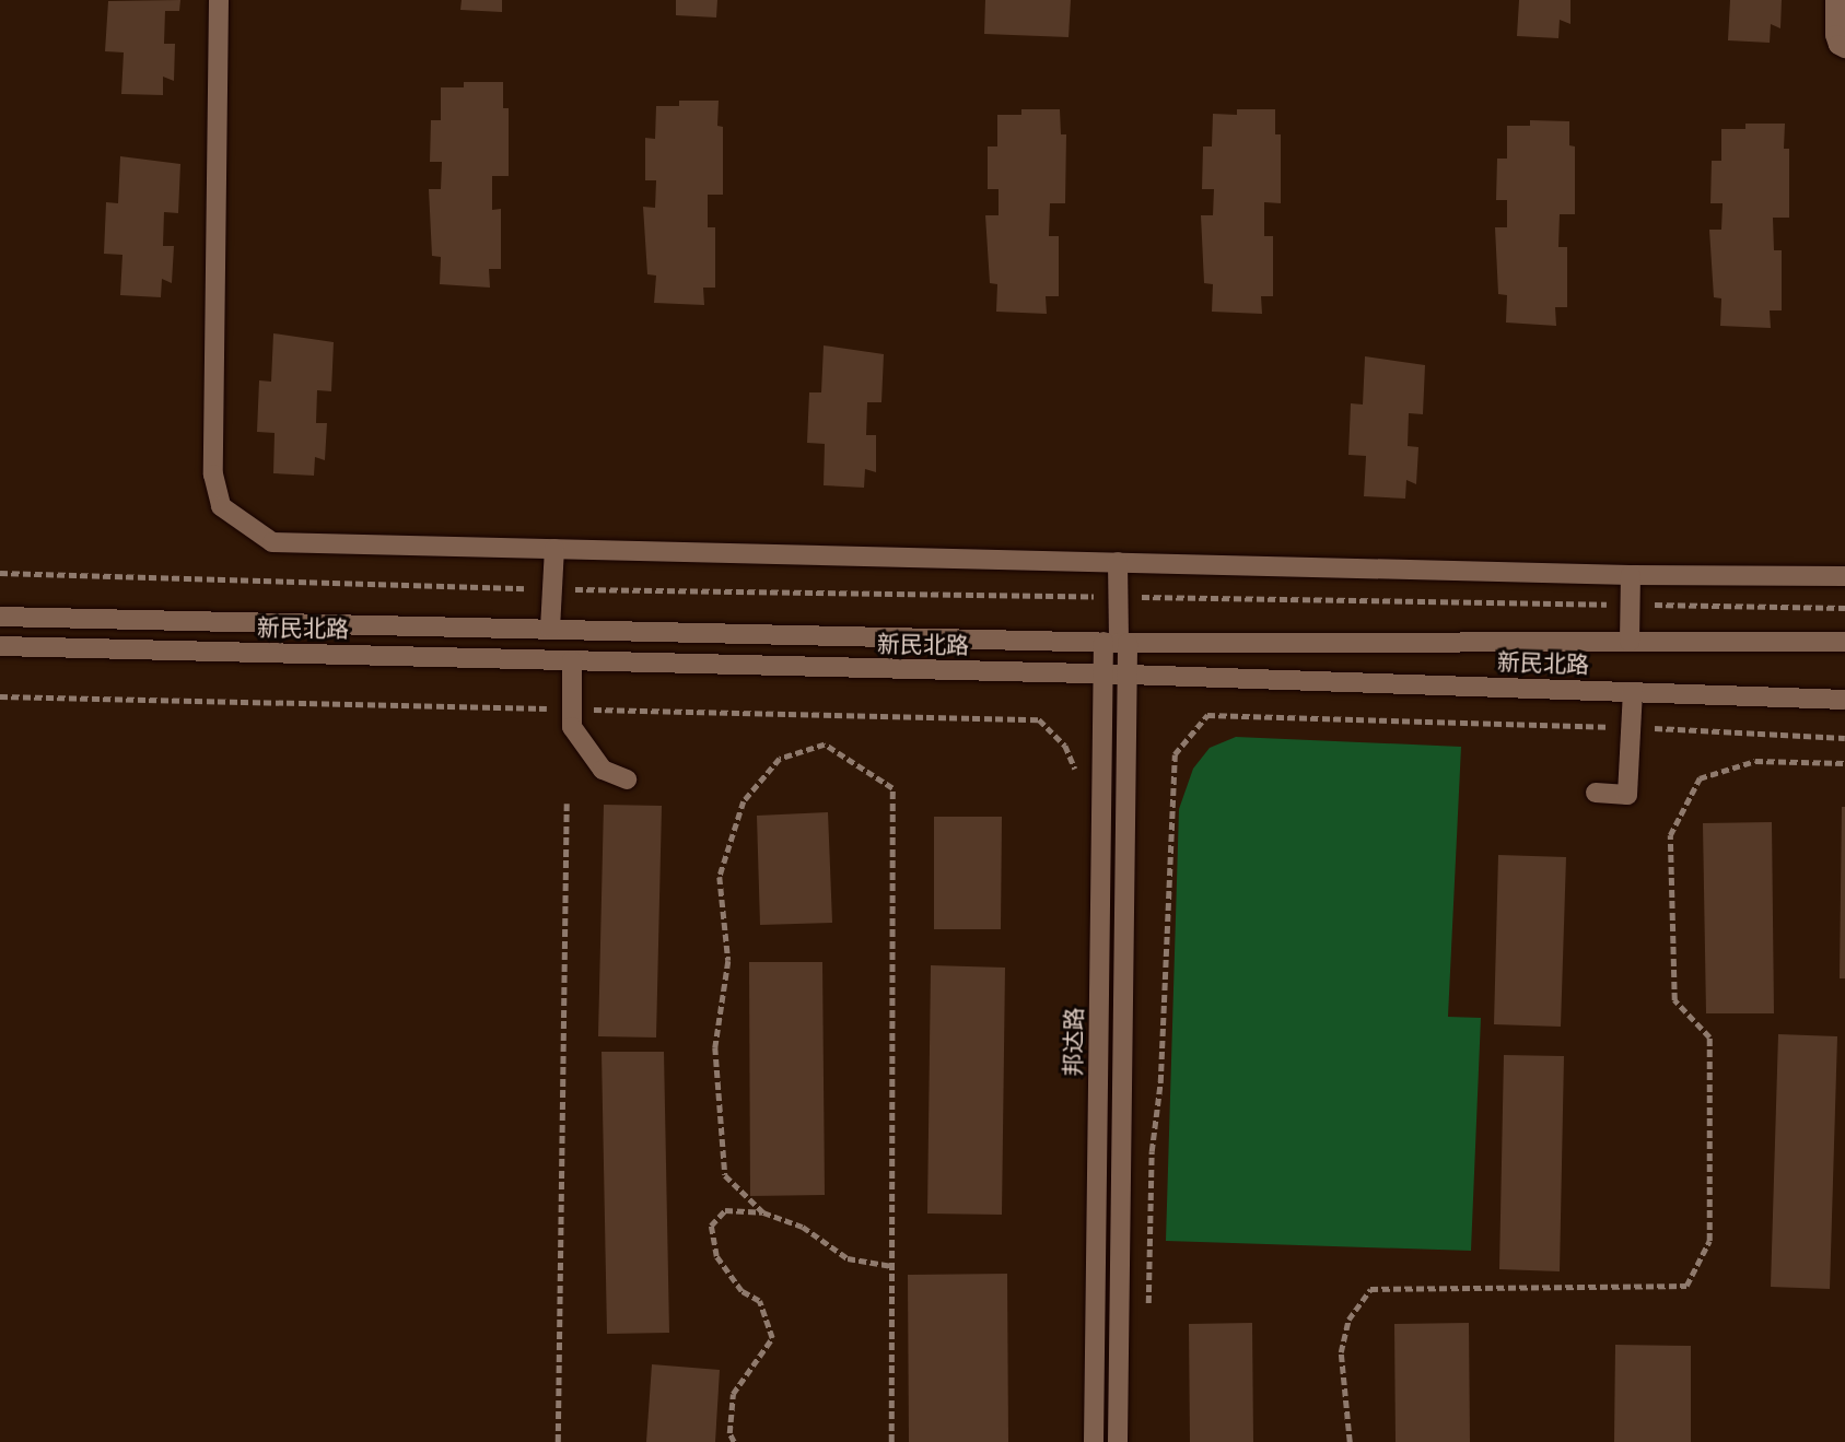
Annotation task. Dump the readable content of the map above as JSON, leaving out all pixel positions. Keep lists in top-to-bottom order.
{
  "streets": {
    "street": ["新民北路", "邦达路"]
  },
  "crossings": [
    ["新民北路", "邦达路"]
  ]
}
